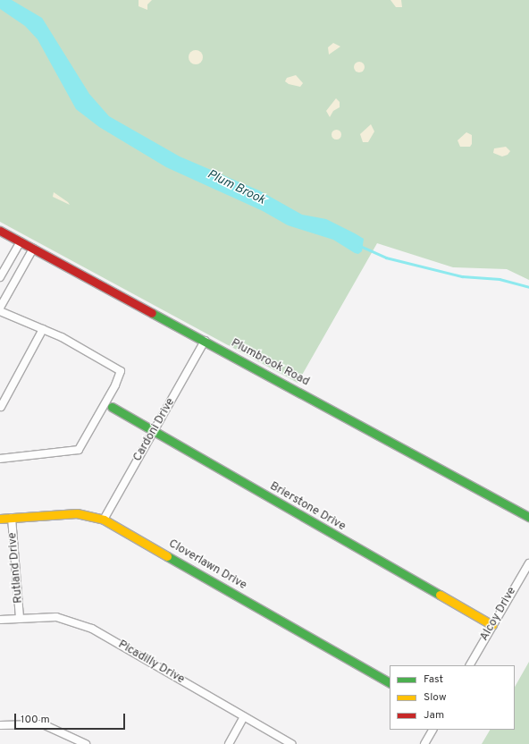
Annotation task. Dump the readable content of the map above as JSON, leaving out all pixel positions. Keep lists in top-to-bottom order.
{
  "streets": {
    "street": [
      "Plumbrook Road",
      "Cardoni Drive",
      "Brierstone Drive",
      "Cloverlawn Drive",
      "Rutland Drive",
      "Alcoy Drive",
      "Picadilly Drive"
    ]
  },
  "crossings": [
    ["Plumbrook Road", "Cardoni Drive"],
    ["Cardoni Drive", "Brierstone Drive"],
    ["Cardoni Drive", "Cloverlawn Drive"],
    ["Brierstone Drive", "Alcoy Drive"],
    ["Cloverlawn Drive", "Rutland Drive"],
    ["Rutland Drive", "Picadilly Drive"]
  ],
  "water": ["Plum Brook"],
  "legend": ["Fast", "Slow", "Jam"],
  "scale_bar": "100 m"
}
